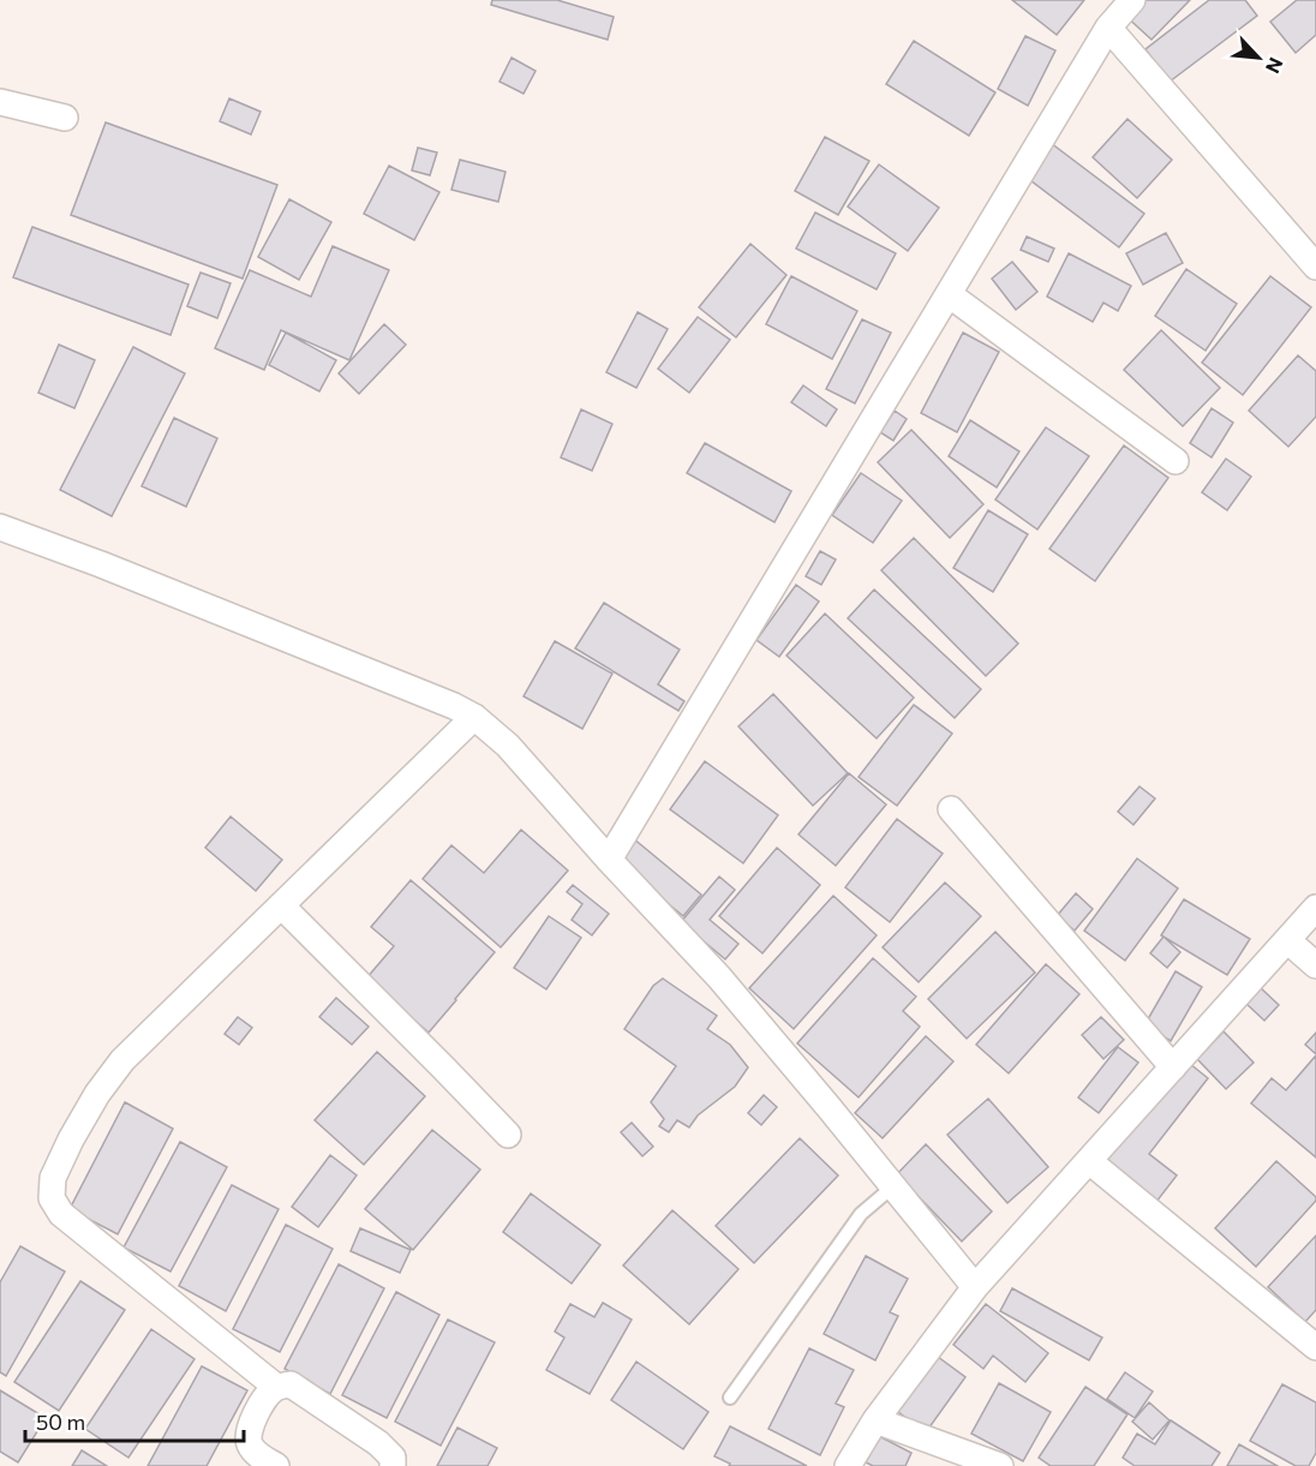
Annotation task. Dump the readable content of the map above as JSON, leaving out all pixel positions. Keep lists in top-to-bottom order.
{
  "scale_bar": "50 m",
  "north": "bottom right"
}
